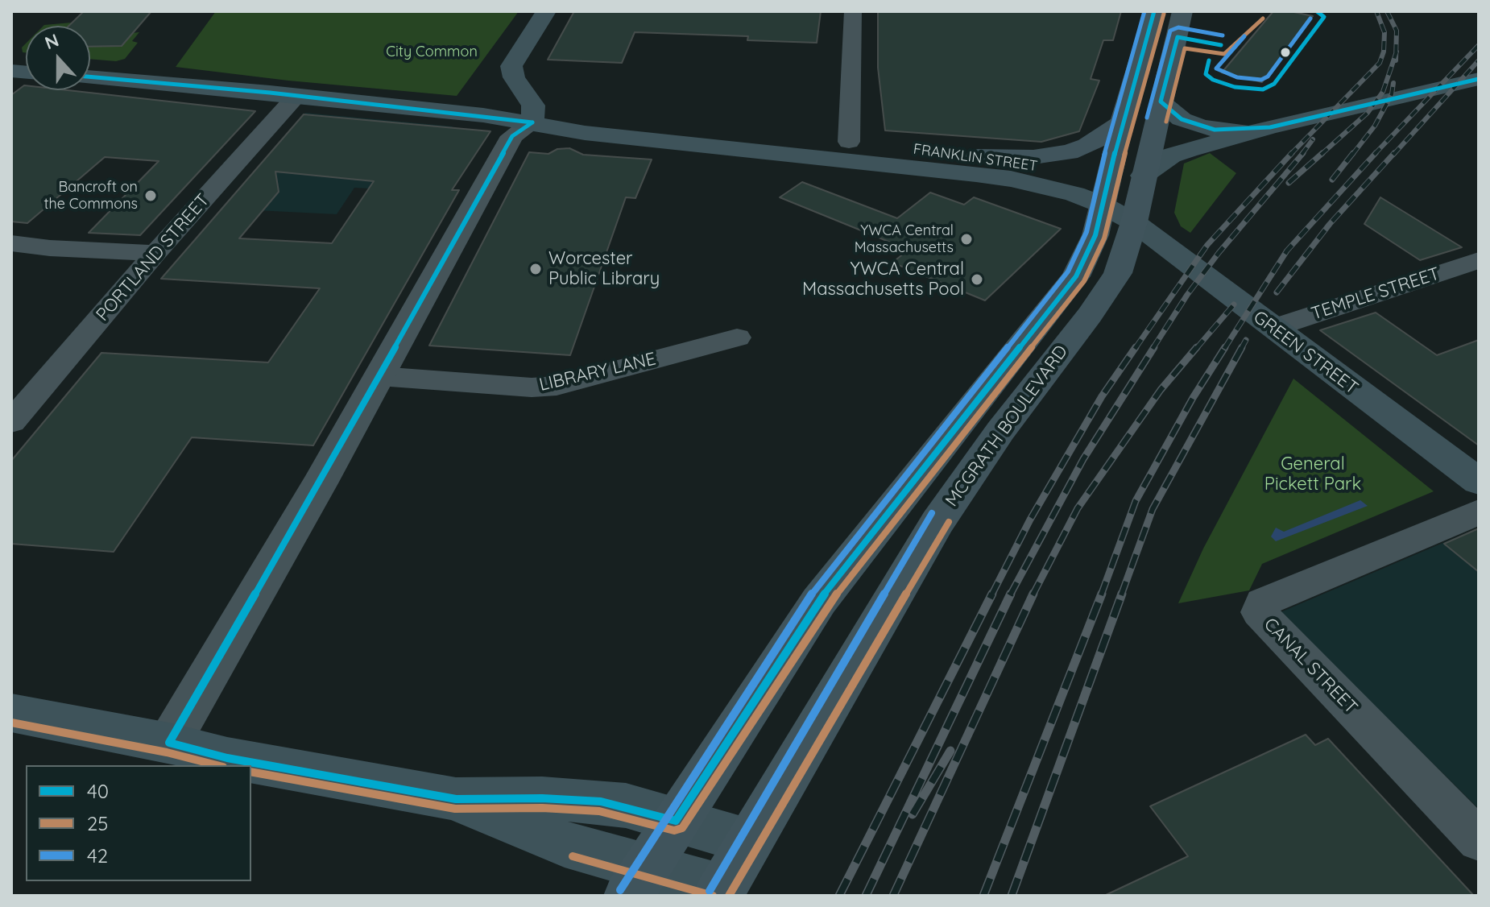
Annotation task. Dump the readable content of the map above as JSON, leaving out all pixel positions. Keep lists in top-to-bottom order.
{
  "streets": {
    "main road": ["FRANKLIN STREET", "GREEN STREET", "MCGRATH BOULEVARD"],
    "street": [
      "PORTLAND STREET",
      "TEMPLE STREET",
      "LIBRARY LANE",
      "CANAL STREET"
    ]
  },
  "crossings": [
    ["FRANKLIN STREET", "PORTLAND STREET"],
    ["FRANKLIN STREET", "GREEN STREET"],
    ["FRANKLIN STREET", "MCGRATH BOULEVARD"],
    ["TEMPLE STREET", "GREEN STREET"],
    ["GREEN STREET", "MCGRATH BOULEVARD"]
  ],
  "parks": ["City Common", "General Pickett Park"],
  "places": [
    "Bancroft on the Commons",
    "YWCA Central Massachusetts",
    "Worcester Public Library",
    "YWCA Central Massachusetts Pool"
  ],
  "lines": ["transit line 40", "transit line 42", "transit line 25"],
  "legend": ["40", "25", "42"],
  "north": "top"
}
